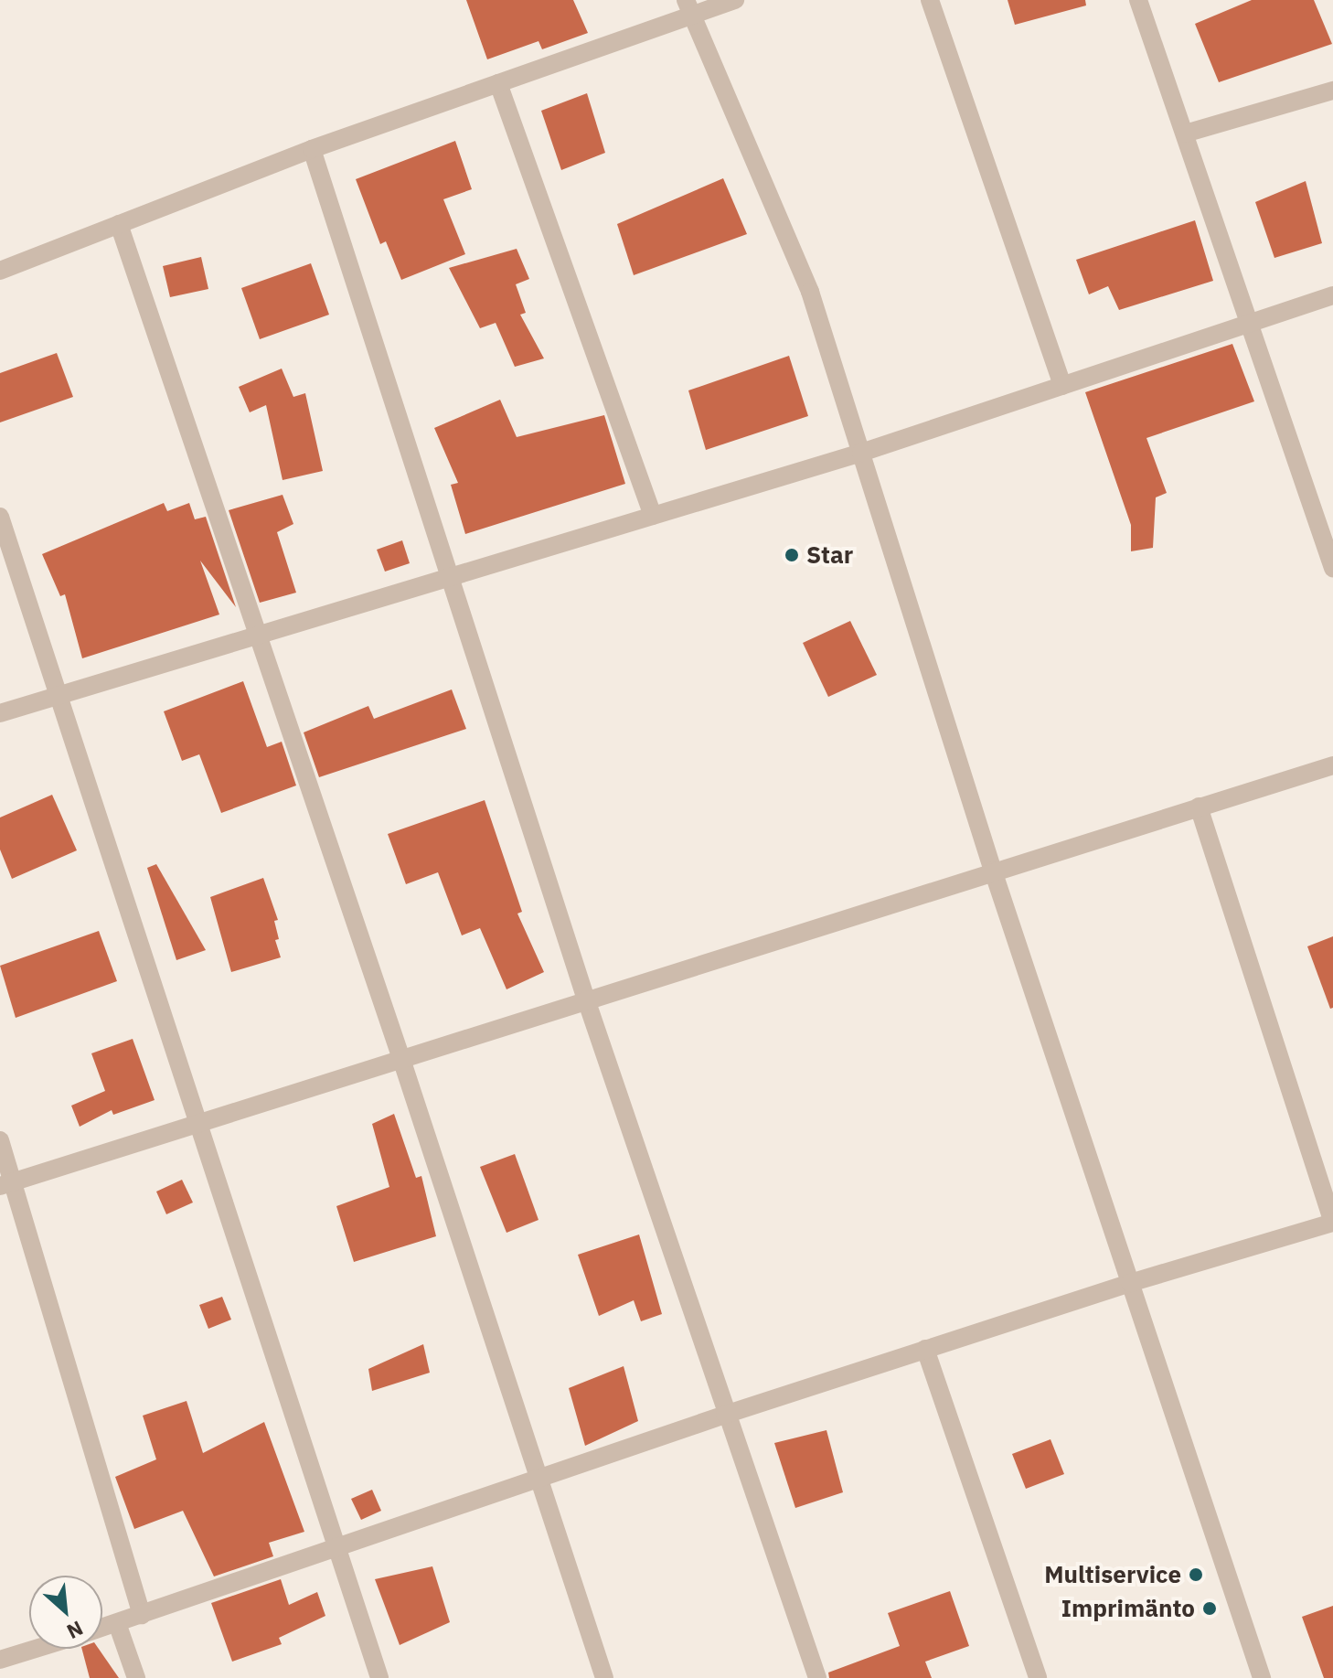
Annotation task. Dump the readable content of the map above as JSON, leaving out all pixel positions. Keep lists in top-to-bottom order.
{
  "places": ["Star", "Multiservice", "Imprimänto"],
  "north": "bottom right"
}
